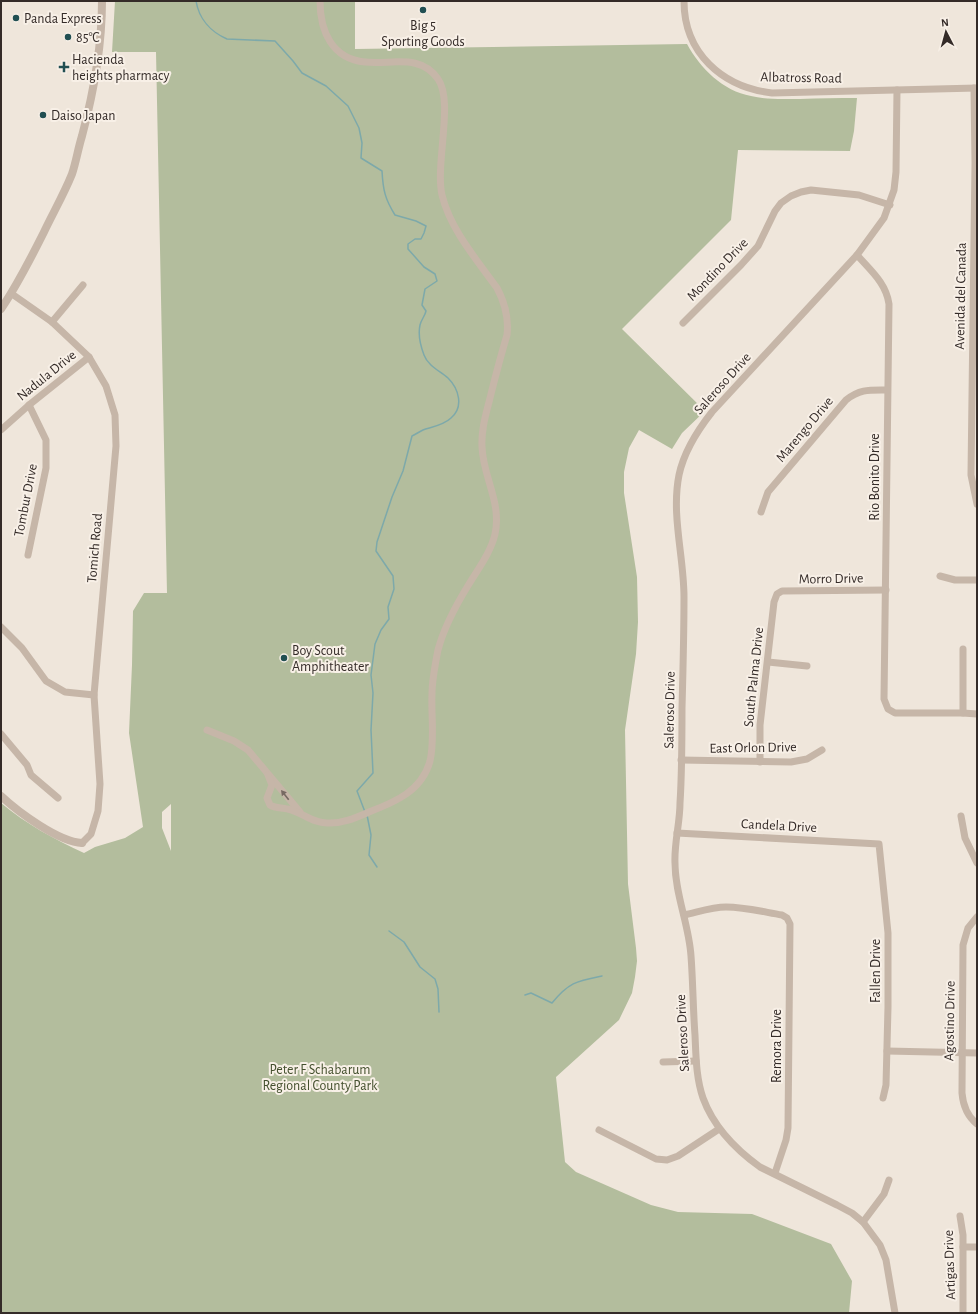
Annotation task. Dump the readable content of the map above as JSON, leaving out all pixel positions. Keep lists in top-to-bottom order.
{
  "streets": {
    "street": [
      "Albatross Road",
      "Mondino Drive",
      "Avenida del Canada",
      "Nadula Drive",
      "Saleroso Drive",
      "Marengo Drive",
      "Rio Bonito Drive",
      "Tombur Drive",
      "Tomich Road",
      "Morro Drive",
      "South Palma Drive",
      "East Orlon Drive",
      "Candela Drive",
      "Fallen Drive",
      "Agostino Drive",
      "Remora Drive",
      "Artigas Drive"
    ]
  },
  "crossings": [
    ["Albatross Road", "Avenida del Canada"],
    ["Albatross Road", "Saleroso Drive"],
    ["Mondino Drive", "Saleroso Drive"],
    ["Nadula Drive", "Tombur Drive"],
    ["Nadula Drive", "Tomich Road"],
    ["Saleroso Drive", "Rio Bonito Drive"],
    ["Saleroso Drive", "East Orlon Drive"],
    ["Saleroso Drive", "Candela Drive"],
    ["Saleroso Drive", "Remora Drive"],
    ["Marengo Drive", "Rio Bonito Drive"],
    ["Rio Bonito Drive", "Morro Drive"],
    ["Morro Drive", "South Palma Drive"],
    ["South Palma Drive", "East Orlon Drive"],
    ["Candela Drive", "Fallen Drive"]
  ],
  "parks": ["Peter F Schabarum Regional County Park"],
  "places": {
    "other": [
      "Big 5 Sporting Goods",
      "Panda Express",
      "85°C",
      "Daiso Japan",
      "Boy Scout Amphitheater"
    ],
    "health": ["Hacienda heights pharmacy"]
  },
  "north": "top"
}
